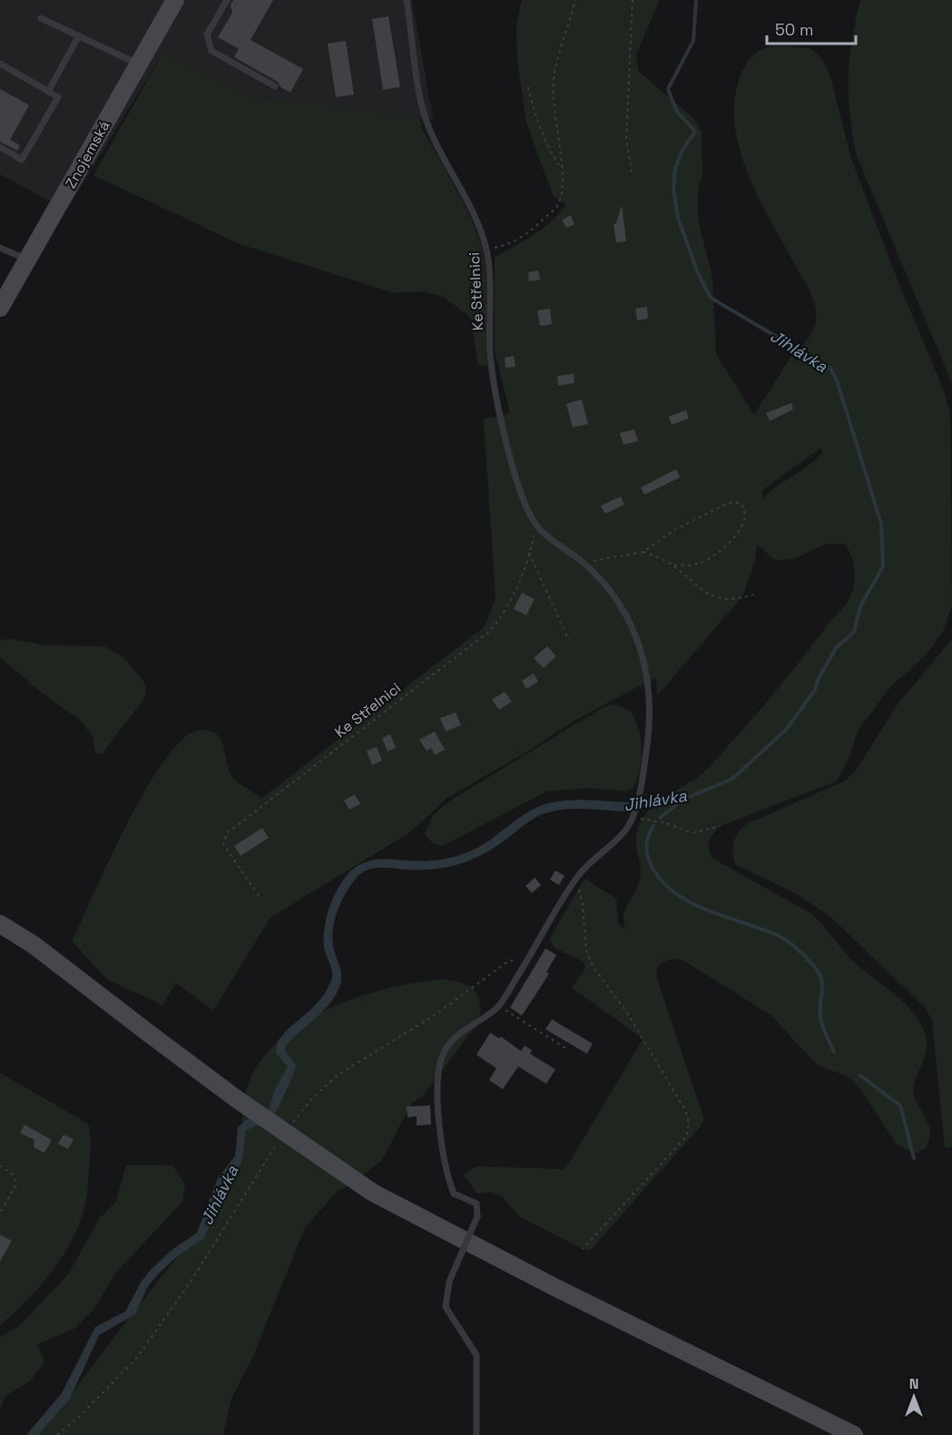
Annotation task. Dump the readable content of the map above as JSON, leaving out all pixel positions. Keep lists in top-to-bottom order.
{
  "streets": {
    "main road": ["Znojemská"],
    "lane": ["Ke Střelnici"]
  },
  "water": ["Jihlávka"],
  "scale_bar": "50 m",
  "north": "top"
}
